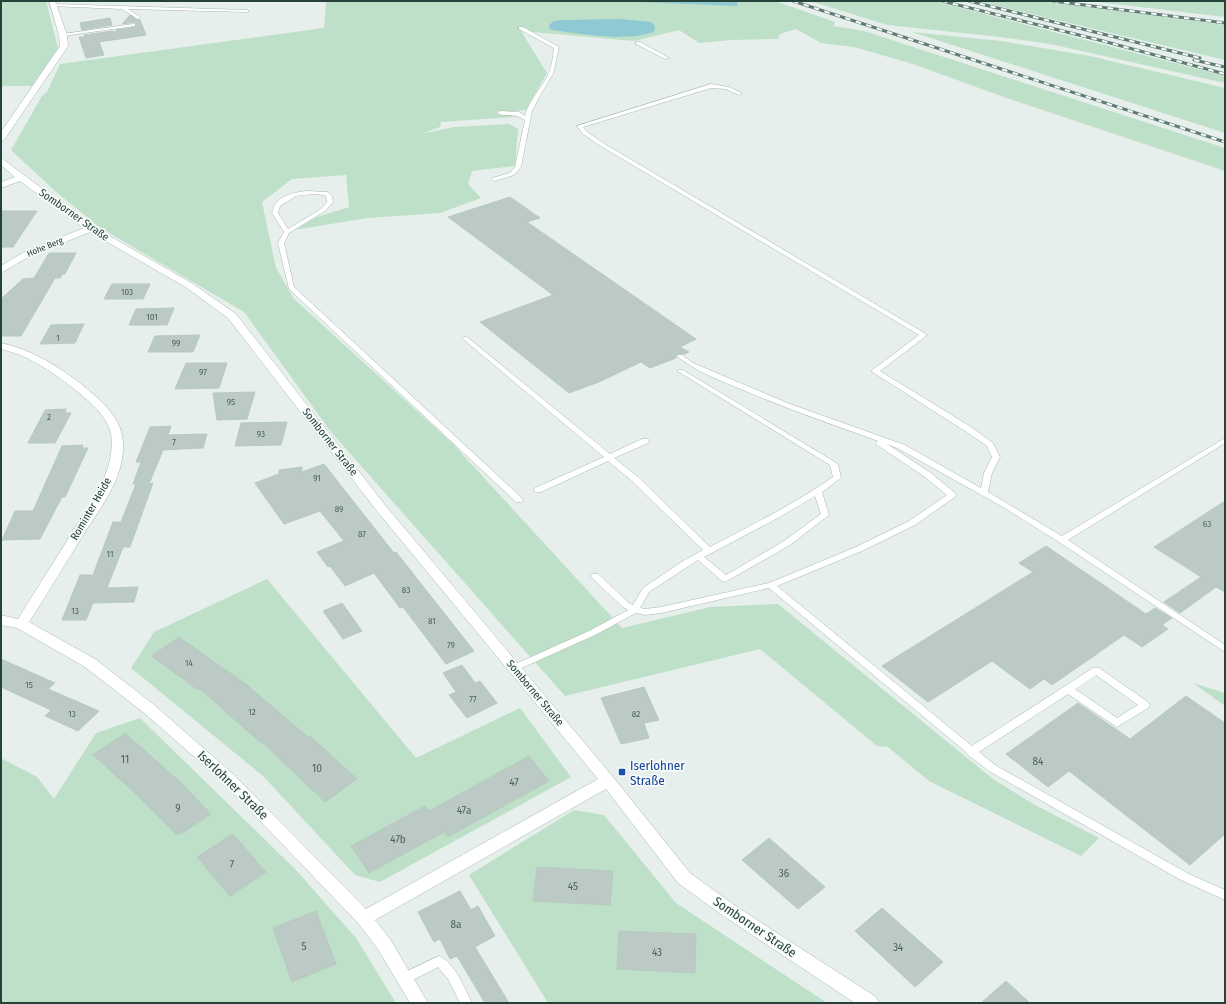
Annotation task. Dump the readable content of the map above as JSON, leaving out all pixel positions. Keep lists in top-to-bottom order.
{
  "streets": {
    "street": [
      "Somborner Straße",
      "Hohe Berg",
      "Rominter Heide",
      "Iserlohner Straße"
    ]
  },
  "crossings": [
    ["Somborner Straße", "Hohe Berg"],
    ["Rominter Heide", "Iserlohner Straße"]
  ],
  "places": {
    "transit": ["Iserlohner Straße"]
  },
  "house_numbers": [
    "103",
    "101",
    "1",
    "99",
    "97",
    "95",
    "2",
    "93",
    "7",
    "91",
    "89",
    "63",
    "87",
    "11",
    "83",
    "13",
    "81",
    "79",
    "14",
    "15",
    "77",
    "12",
    "13",
    "82",
    "11",
    "84",
    "10",
    "47",
    "9",
    "47a",
    "47b",
    "7",
    "36",
    "45",
    "8a",
    "5",
    "34",
    "43"
  ]
}
